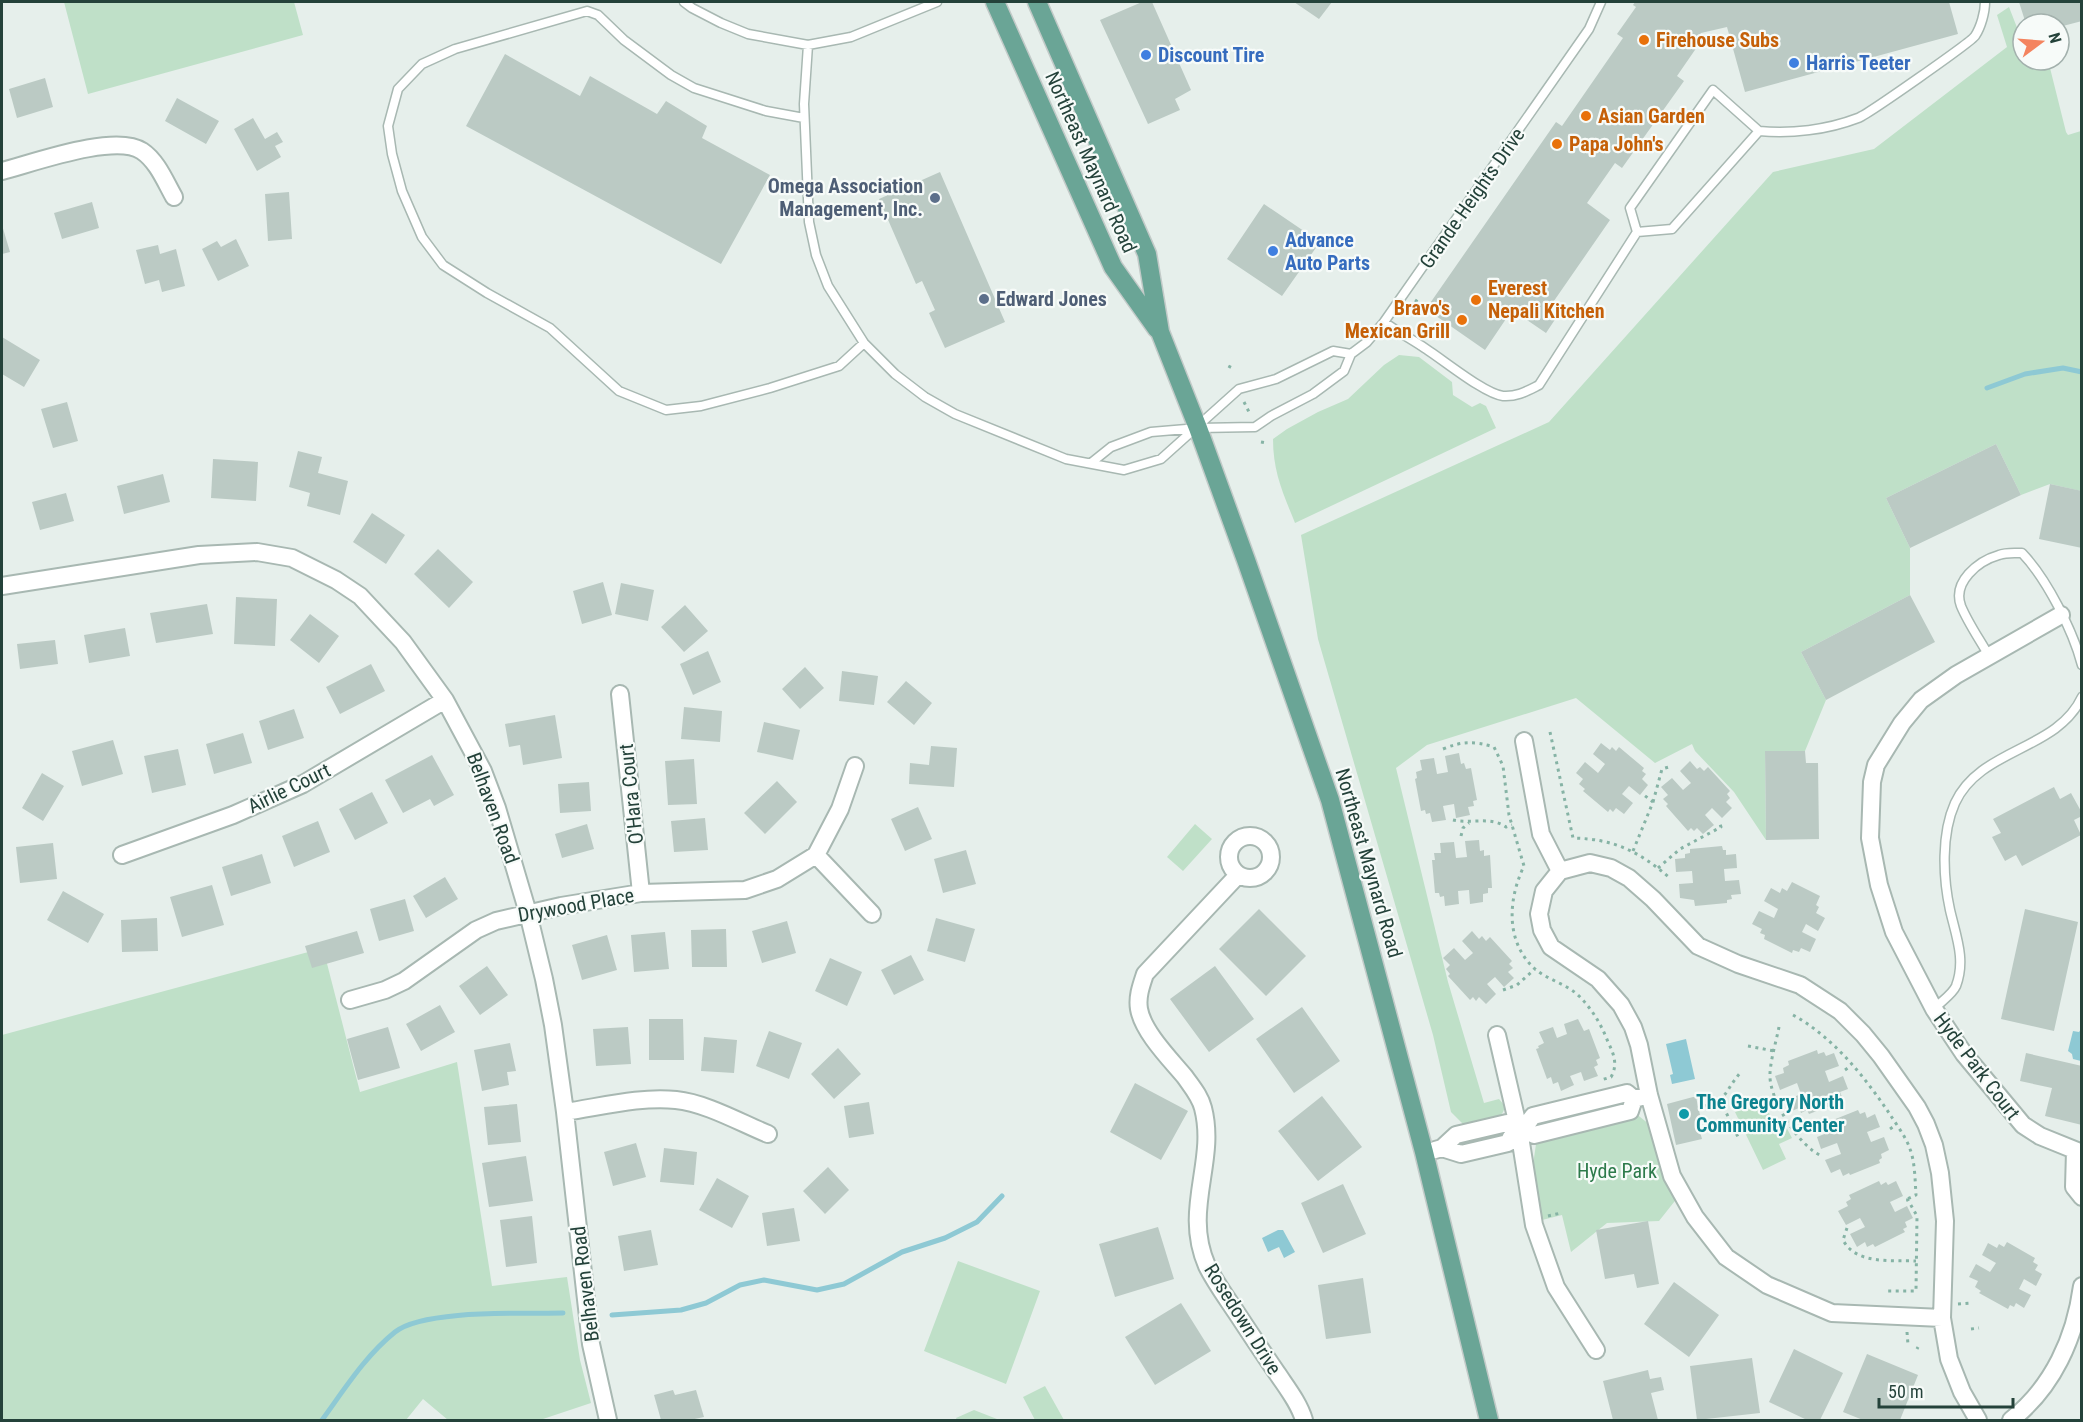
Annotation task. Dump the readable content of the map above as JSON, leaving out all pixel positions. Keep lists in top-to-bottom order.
{
  "streets": {
    "main road": ["Northeast Maynard Road"],
    "street": [
      "Airlie Court",
      "O'Hara Court",
      "Belhaven Road",
      "Drywood Place",
      "Hyde Park Court",
      "Rosedown Drive"
    ],
    "lane": ["Grande Heights Drive"]
  },
  "crossings": [
    ["Northeast Maynard Road", "Grande Heights Drive"],
    ["Airlie Court", "Belhaven Road"],
    ["O'Hara Court", "Drywood Place"],
    ["Belhaven Road", "Drywood Place"]
  ],
  "parks": ["Hyde Park"],
  "places": [
    "Firehouse Subs",
    "Discount Tire",
    "Harris Teeter",
    "Asian Garden",
    "Papa John's",
    "Omega Association Management, Inc.",
    "Advance Auto Parts",
    "Edward Jones",
    "Everest Nepali Kitchen",
    "Bravo's Mexican Grill",
    "The Gregory North Community Center"
  ],
  "scale_bar": "50 m",
  "north": "right"
}
